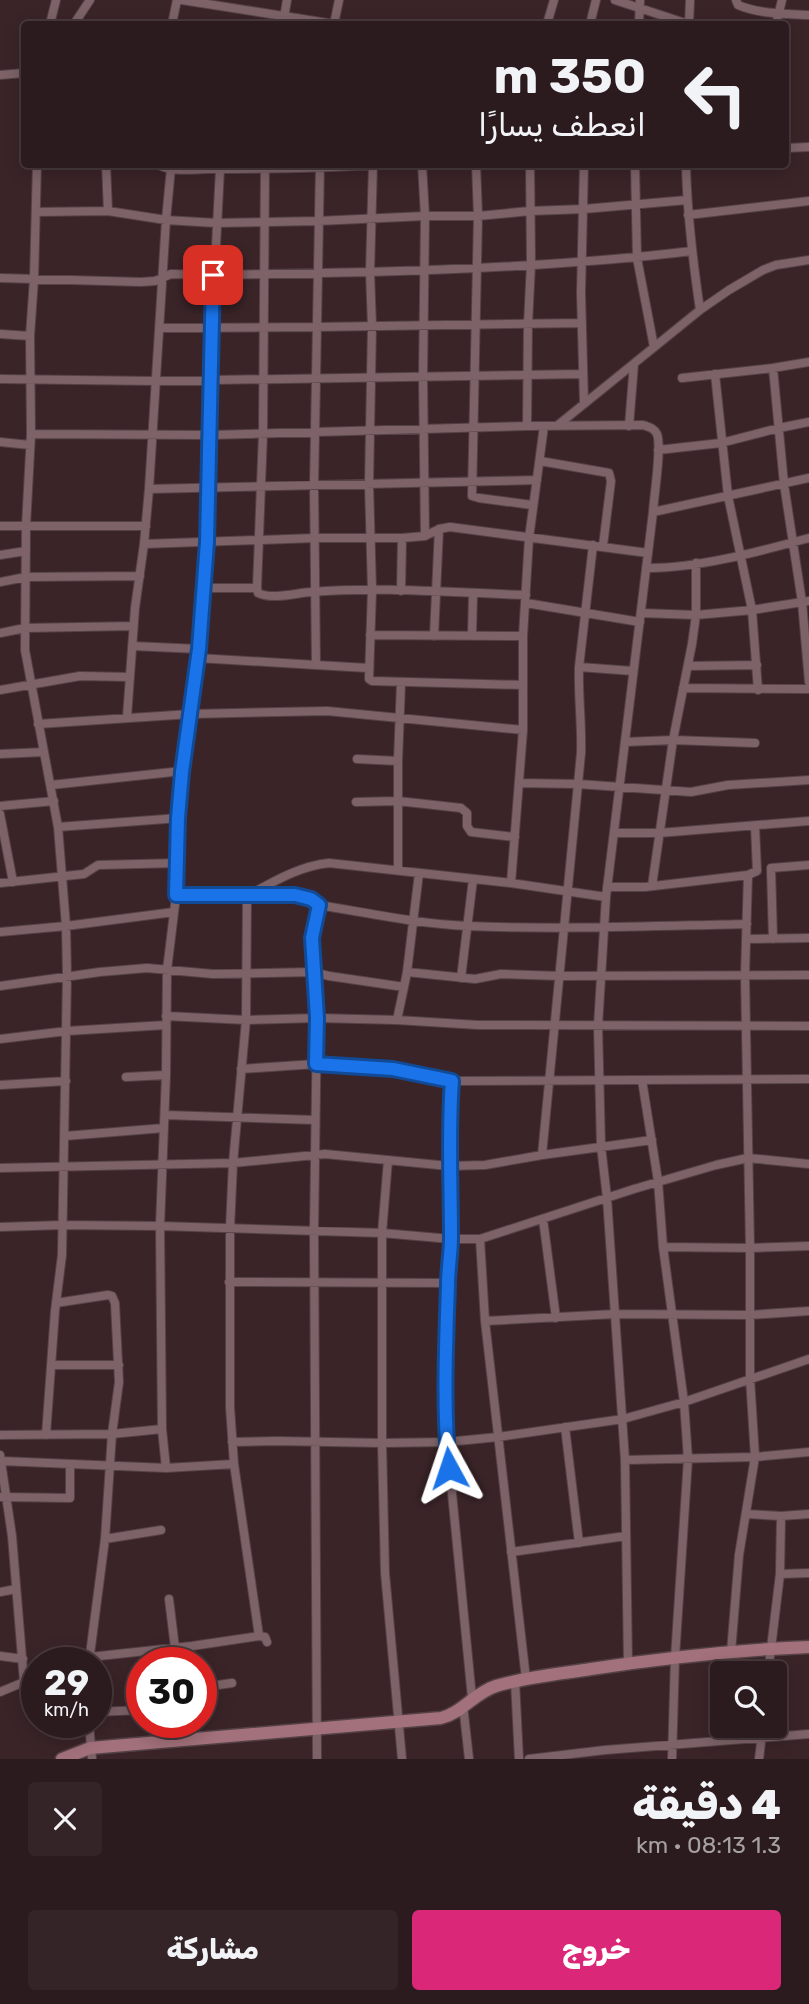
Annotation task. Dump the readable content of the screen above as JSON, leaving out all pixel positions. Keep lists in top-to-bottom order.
{
  "page": {
    "turn": ["350 m", "انعطف يسارًا"],
    "speed": "29 km/h",
    "limit": "30",
    "heading": ["4 دقيقة", "1.3 km · 08:13"],
    "buttons": ["خروج", "مشاركة"]
  }
}
